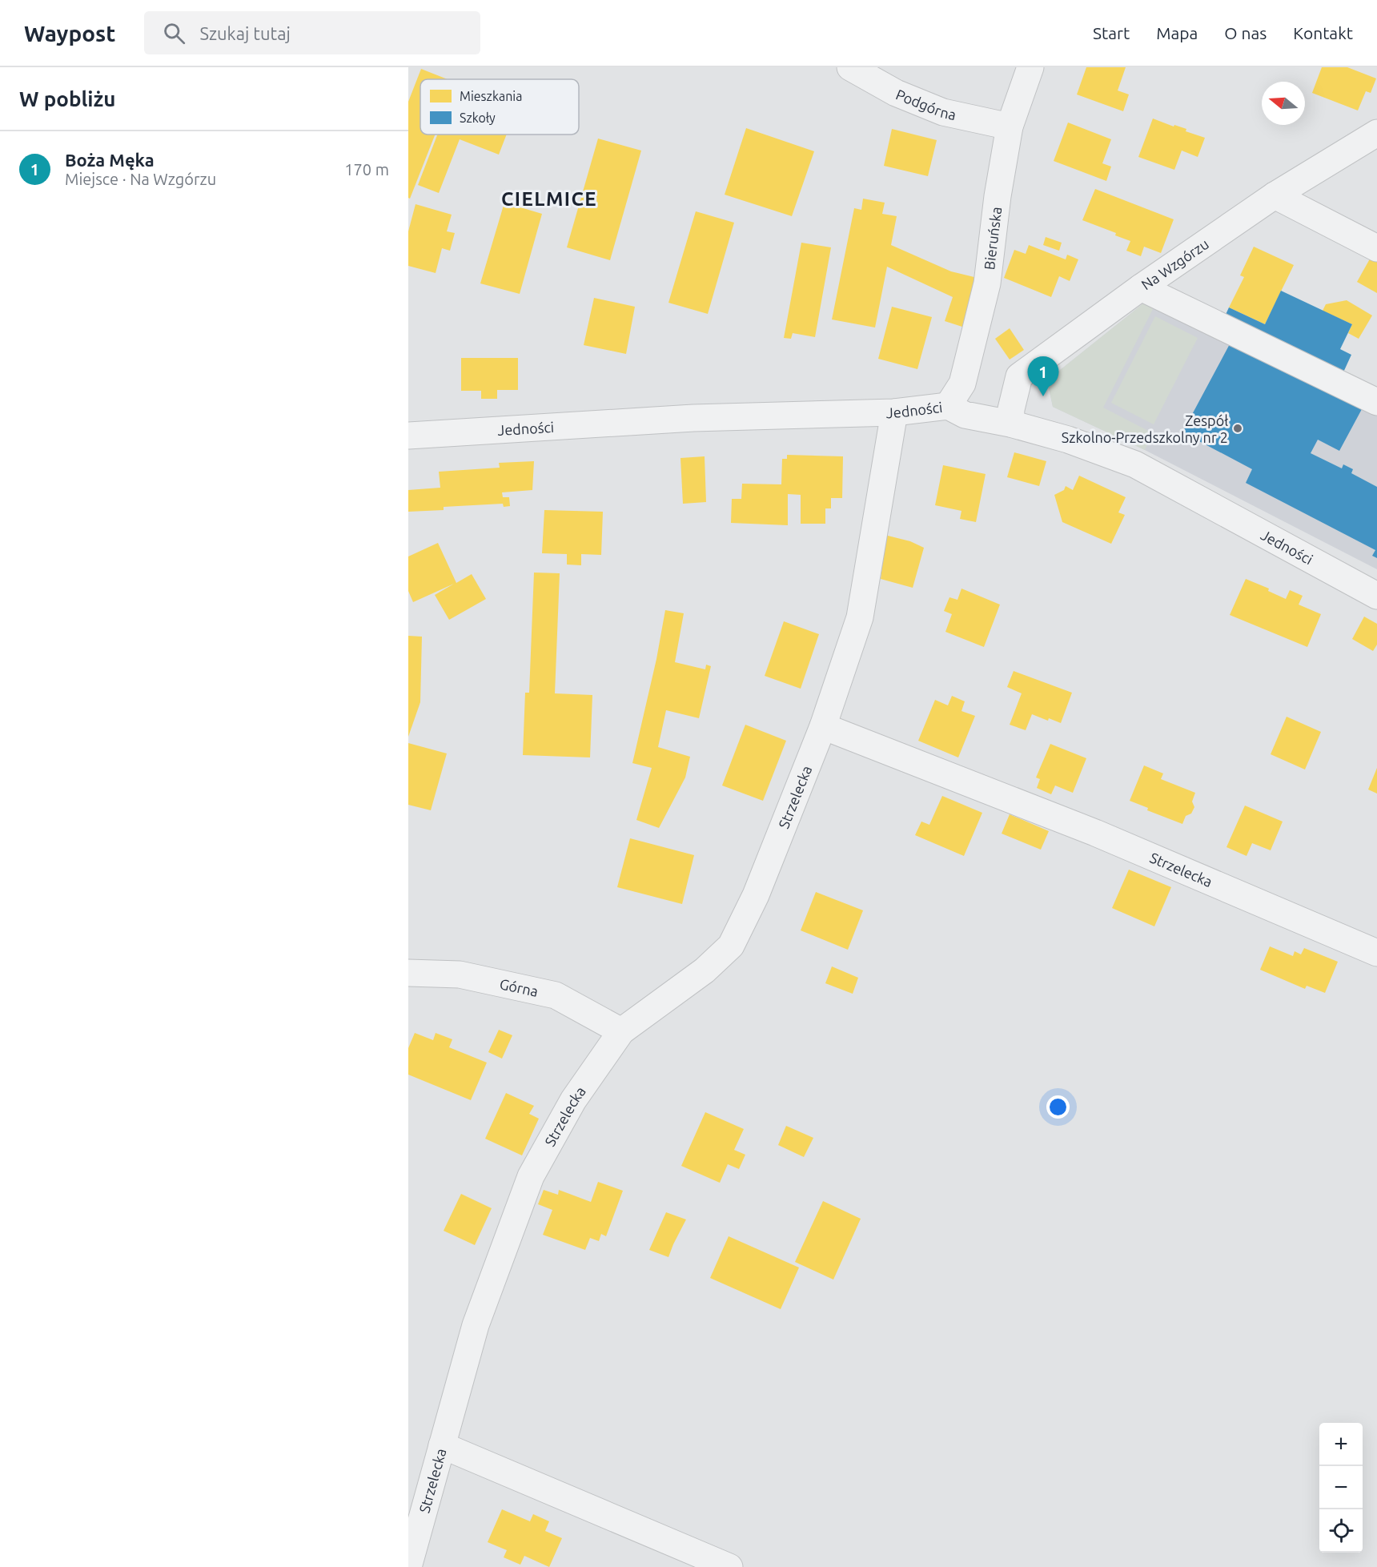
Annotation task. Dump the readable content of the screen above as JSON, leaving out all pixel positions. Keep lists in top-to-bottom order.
{
  "streets": {
    "street": [
      "Podgórna",
      "Bieruńska",
      "Na Wzgórzu",
      "Jedności",
      "Strzelecka",
      "Górna"
    ]
  },
  "crossings": [
    ["Podgórna", "Bieruńska"],
    ["Bieruńska", "Jedności"],
    ["Na Wzgórzu", "Jedności"],
    ["Jedności", "Strzelecka"],
    ["Strzelecka", "Górna"]
  ],
  "districts": ["CIELMICE"],
  "places": ["Zespół Szkolno-Przedszkolny nr 2"],
  "legend": ["Mieszkania", "Szkoły"],
  "north": "left",
  "page": {
    "header": "Waypost",
    "search": "Szukaj tutaj",
    "nav": [
      "Start",
      "Mapa",
      "O nas",
      "Kontakt"
    ],
    "heading": "W pobliżu",
    "list": [
      {
        "mark": "1",
        "name": "Boża Męka",
        "note": "Miejsce · Na Wzgórzu",
        "value": "170 m"
      }
    ],
    "pins": "1",
    "map_buttons": ["+", "−"]
  }
}
